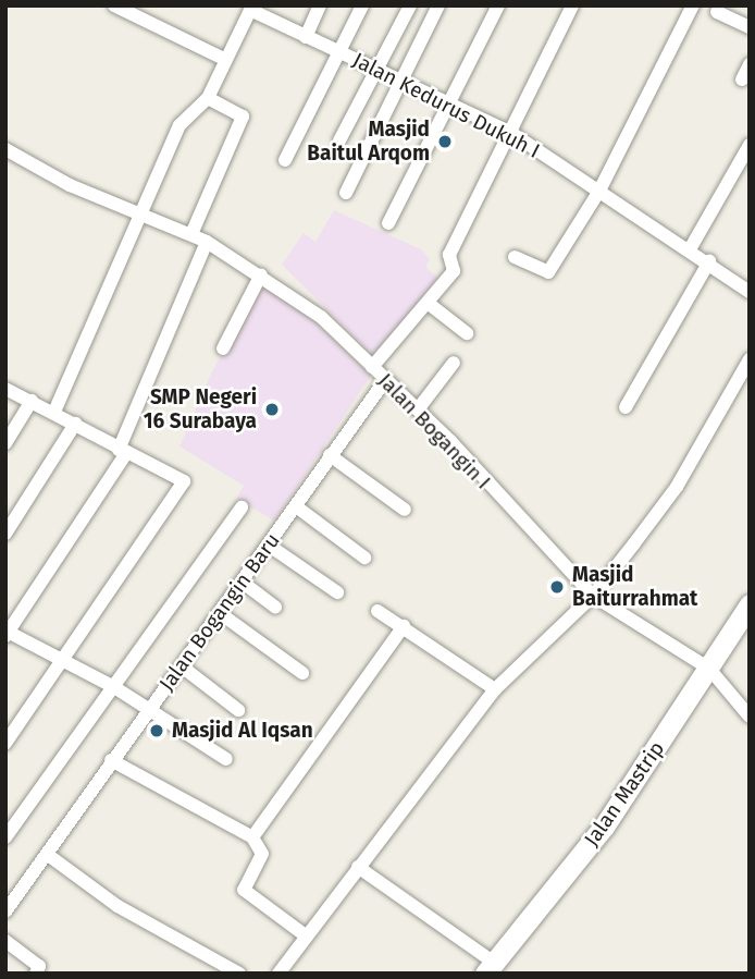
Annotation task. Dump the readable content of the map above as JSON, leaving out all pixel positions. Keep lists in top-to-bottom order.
{
  "streets": {
    "main road": ["Jalan Mastrip"],
    "street": ["Jalan Kedurus Dukuh I", "Jalan Bogangin I", "Jalan Bogangin Baru"]
  },
  "crossings": [
    ["Jalan Bogangin I", "Jalan Bogangin Baru"],
    ["Jalan Bogangin I", "Jalan Mastrip"]
  ],
  "places": [
    "Masjid Baitul Arqom",
    "SMP Negeri 16 Surabaya",
    "Masjid Baiturrahmat",
    "Masjid Al Iqsan"
  ]
}
